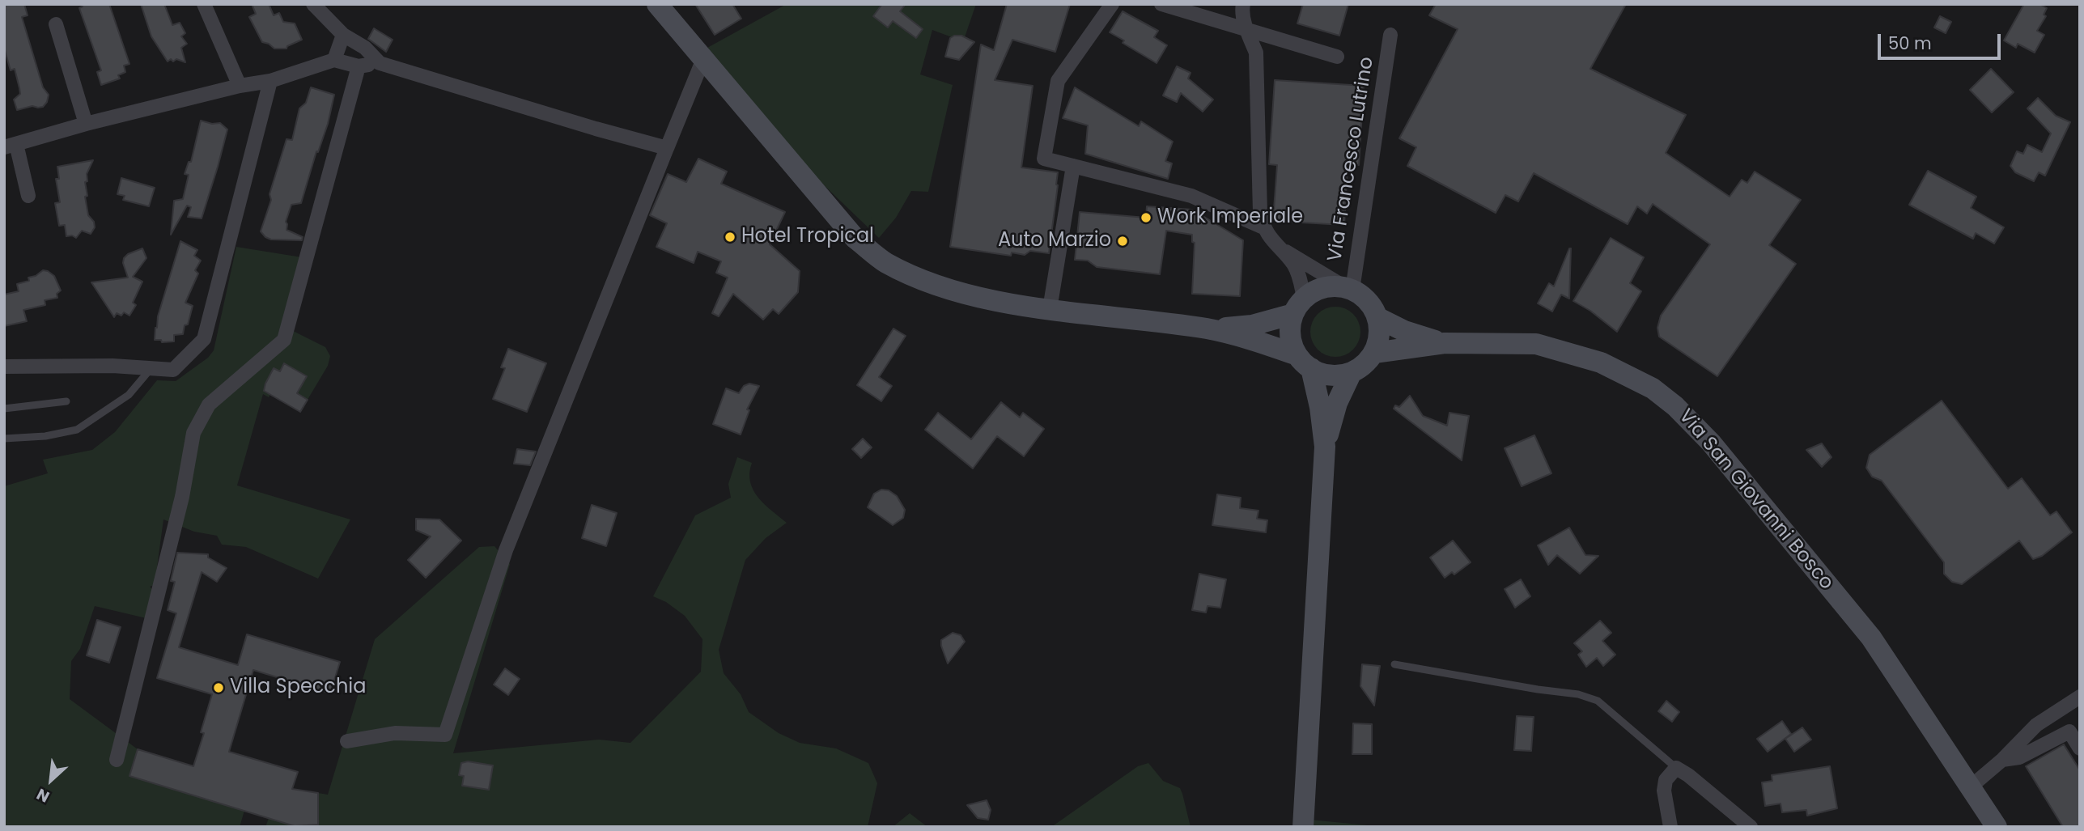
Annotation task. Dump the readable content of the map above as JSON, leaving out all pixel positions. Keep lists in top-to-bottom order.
{
  "streets": {
    "main road": ["Via San Giovanni Bosco"],
    "street": ["Via Francesco Lutrino"]
  },
  "crossings": [
    ["Via Francesco Lutrino", "Via San Giovanni Bosco"]
  ],
  "places": [
    "Work Imperiale",
    "Hotel Tropical",
    "Auto Marzio",
    "Villa Specchia"
  ],
  "scale_bar": "50 m",
  "north": "bottom left"
}
